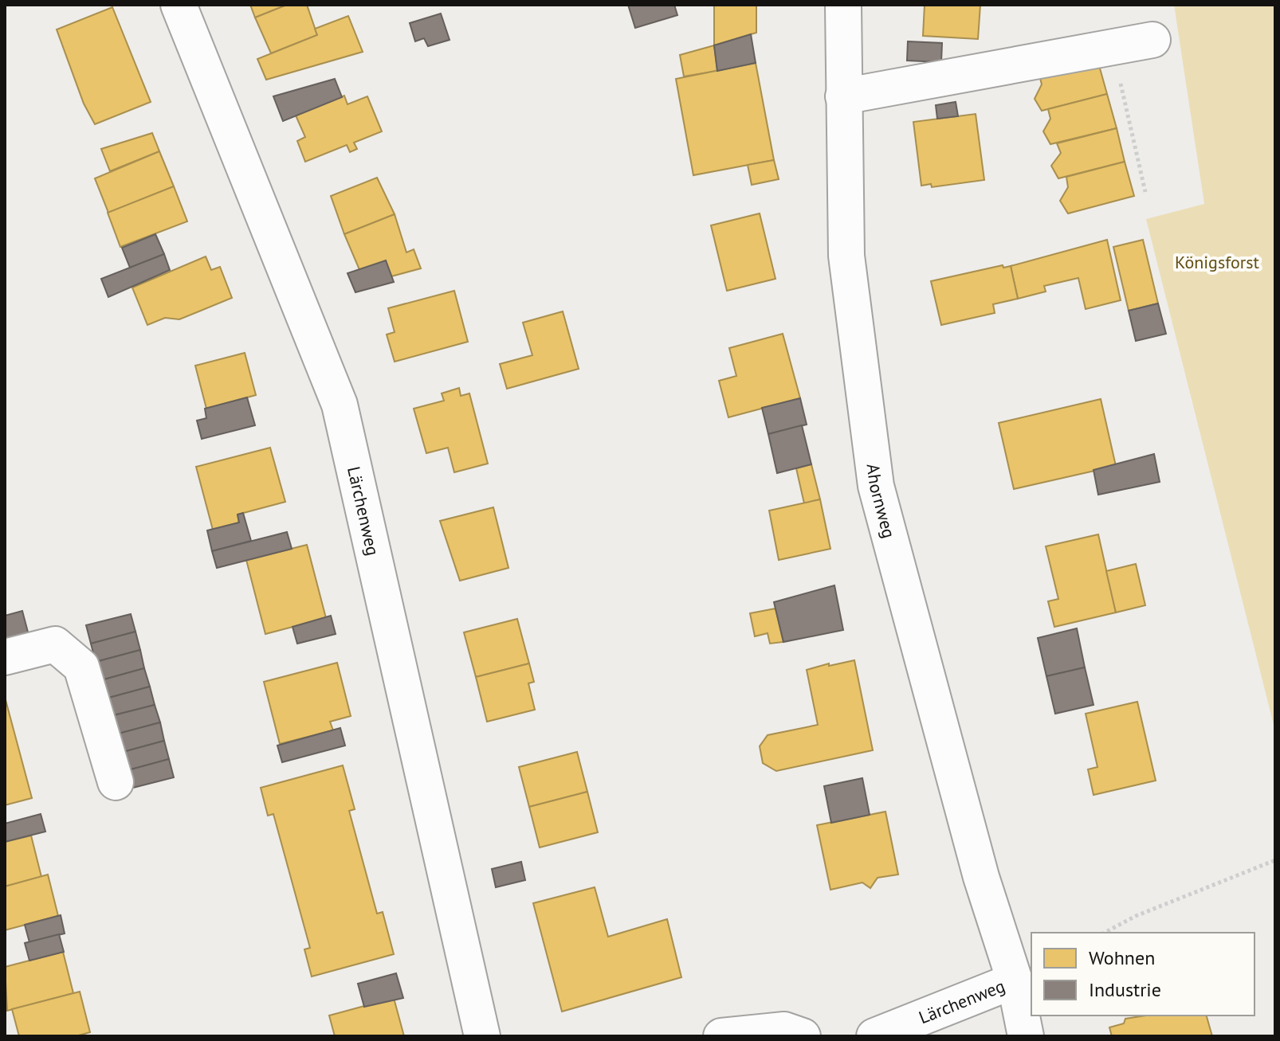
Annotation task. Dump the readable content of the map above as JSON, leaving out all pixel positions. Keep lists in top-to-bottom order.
{
  "streets": {
    "street": ["Ahornweg", "Lärchenweg"]
  },
  "crossings": [
    ["Ahornweg", "Lärchenweg"]
  ],
  "parks": ["Königsforst"],
  "legend": ["Wohnen", "Industrie"]
}
